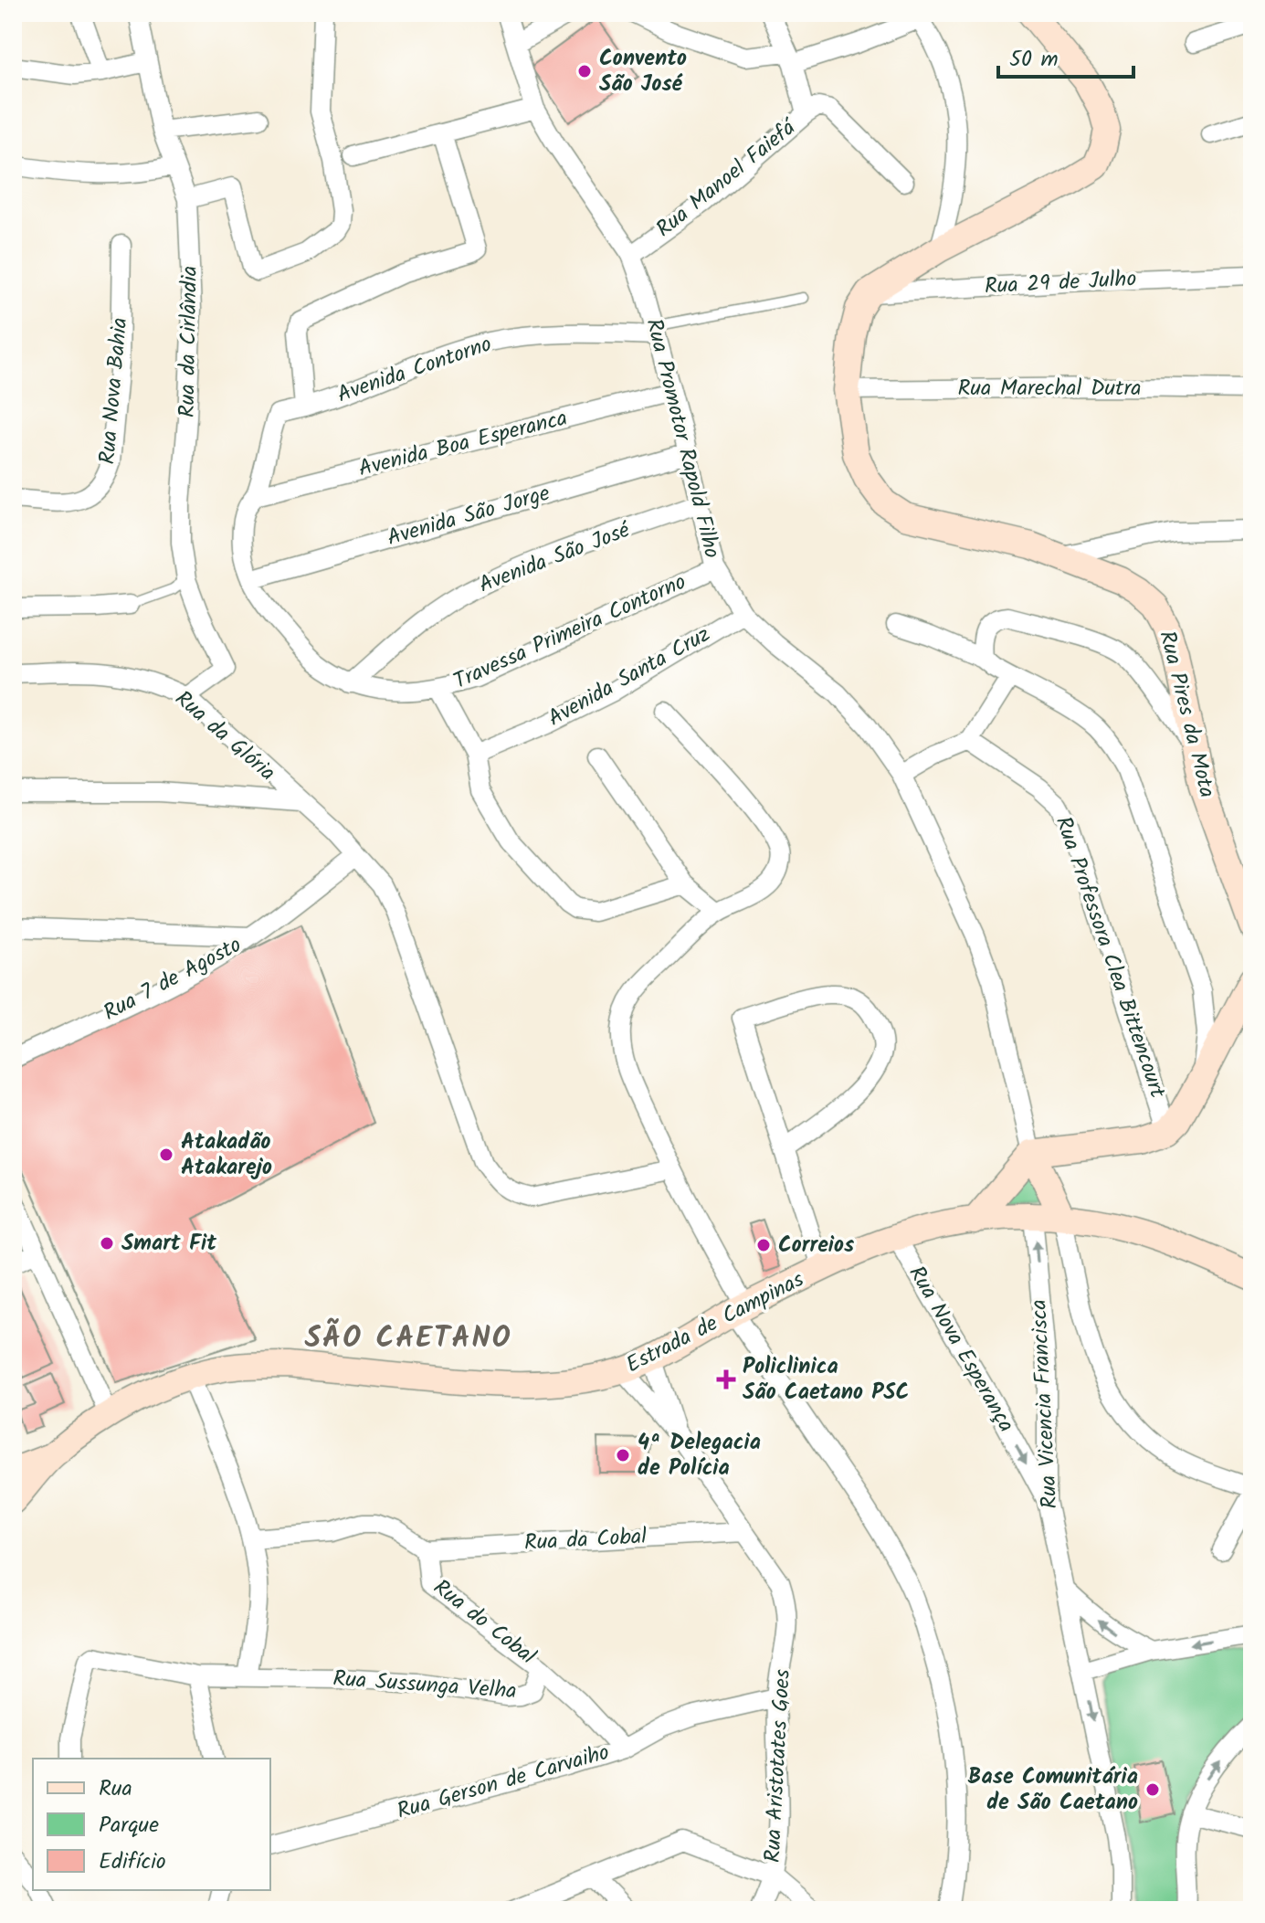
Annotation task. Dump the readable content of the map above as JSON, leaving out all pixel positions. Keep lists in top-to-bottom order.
{
  "streets": {
    "street": [
      "Rua Manoel Faiefá",
      "Rua 29 de Julho",
      "Rua da Cirlândia",
      "Avenida Contorno",
      "Rua Marechal Dutra",
      "Rua Nova Bahia",
      "Rua Promotor Rapold Filho",
      "Avenida Boa Esperanca",
      "Avenida São Jorge",
      "Avenida São José",
      "Travessa Primeira Contorno",
      "Avenida Santa Cruz",
      "Rua Pires da Mota",
      "Rua da Glória",
      "Rua Professora Clea Bittencourt",
      "Rua 7 de Agosto",
      "Estrada de Campinas",
      "Rua Nova Esperança",
      "Rua Vicencia Francisca",
      "Rua da Cobal",
      "Rua do Cobal",
      "Rua Sussunga Velha",
      "Rua Aristotates Goes",
      "Rua Gerson de Carvaiho"
    ]
  },
  "crossings": [
    ["Rua Manoel Faiefá", "Rua Promotor Rapold Filho"],
    ["Rua 29 de Julho", "Rua Pires da Mota"],
    ["Rua da Cirlândia", "Rua da Glória"],
    ["Avenida Contorno", "Rua Promotor Rapold Filho"],
    ["Avenida Contorno", "Avenida Boa Esperanca"],
    ["Avenida Contorno", "Travessa Primeira Contorno"],
    ["Rua Marechal Dutra", "Rua Pires da Mota"],
    ["Rua Promotor Rapold Filho", "Avenida Boa Esperanca"],
    ["Rua Promotor Rapold Filho", "Avenida São Jorge"],
    ["Rua Promotor Rapold Filho", "Avenida São José"],
    ["Rua Promotor Rapold Filho", "Travessa Primeira Contorno"],
    ["Rua Promotor Rapold Filho", "Avenida Santa Cruz"],
    ["Rua Promotor Rapold Filho", "Estrada de Campinas"],
    ["Avenida Boa Esperanca", "Travessa Primeira Contorno"],
    ["Avenida São Jorge", "Travessa Primeira Contorno"],
    ["Avenida São José", "Travessa Primeira Contorno"],
    ["Rua da Glória", "Rua 7 de Agosto"],
    ["Estrada de Campinas", "Rua Nova Esperança"],
    ["Estrada de Campinas", "Rua Vicencia Francisca"],
    ["Estrada de Campinas", "Rua Aristotates Goes"],
    ["Rua Nova Esperança", "Rua Vicencia Francisca"],
    ["Rua da Cobal", "Rua do Cobal"],
    ["Rua da Cobal", "Rua Aristotates Goes"],
    ["Rua do Cobal", "Rua Sussunga Velha"],
    ["Rua do Cobal", "Rua Gerson de Carvaiho"],
    ["Rua Aristotates Goes", "Rua Gerson de Carvaiho"]
  ],
  "districts": ["SÃO CAETANO"],
  "places": {
    "other": [
      "Convento São José",
      "Atakadão Atakarejo",
      "Smart Fit",
      "Correios",
      "4ª Delegacia de Polícia",
      "Base Comunitária de São Caetano"
    ],
    "health": ["Policlinica São Caetano PSC"]
  },
  "legend": ["Rua", "Parque", "Edifício"],
  "scale_bar": "50 m"
}
